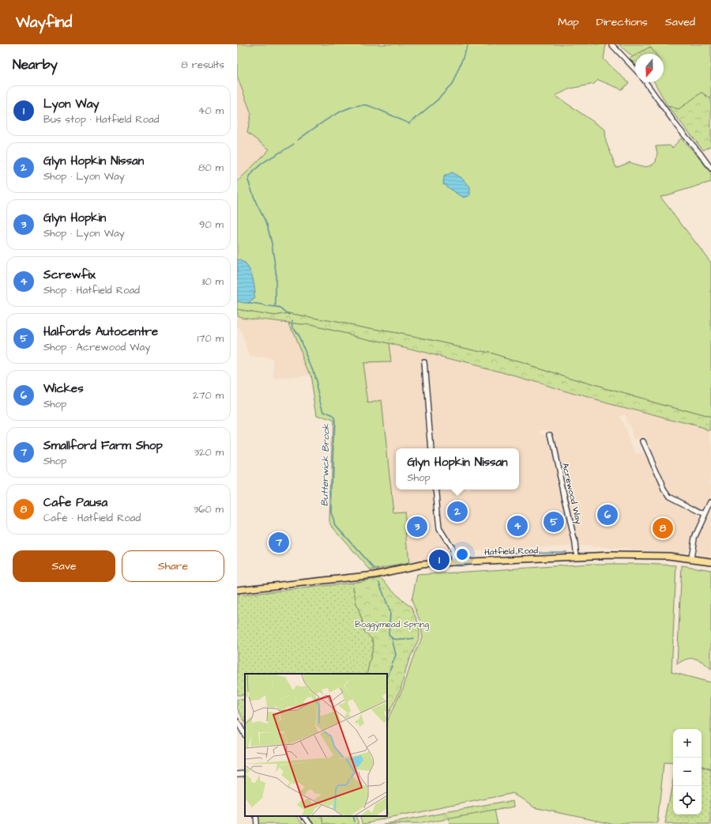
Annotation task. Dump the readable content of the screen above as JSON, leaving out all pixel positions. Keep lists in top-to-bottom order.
{
  "streets": {
    "main road": ["Hatfield Road"],
    "street": ["Acrewood Way"]
  },
  "crossings": [
    ["Acrewood Way", "Hatfield Road"]
  ],
  "water": ["Butterwick Brook"],
  "parks": ["Boggymead Spring"],
  "north": "bottom",
  "page": {
    "header": "Wayfind",
    "nav": ["Map", "Directions", "Saved"],
    "heading": ["Nearby", "8 results"],
    "list": [
      {
        "mark": "1",
        "name": "Lyon Way",
        "note": "Bus stop · Hatfield Road",
        "value": "40 m"
      },
      {
        "mark": "2",
        "name": "Glyn Hopkin Nissan",
        "note": "Shop · Lyon Way",
        "value": "80 m"
      },
      {
        "mark": "3",
        "name": "Glyn Hopkin",
        "note": "Shop · Lyon Way",
        "value": "90 m"
      },
      {
        "mark": "4",
        "name": "Screwfix",
        "note": "Shop · Hatfield Road",
        "value": "110 m"
      },
      {
        "mark": "5",
        "name": "Halfords Autocentre",
        "note": "Shop · Acrewood Way",
        "value": "170 m"
      },
      {
        "mark": "6",
        "name": "Wickes",
        "note": "Shop",
        "value": "270 m"
      },
      {
        "mark": "7",
        "name": "Smallford Farm Shop",
        "note": "Shop",
        "value": "320 m"
      },
      {
        "mark": "8",
        "name": "Cafe Pausa",
        "note": "Café · Hatfield Road",
        "value": "360 m"
      }
    ],
    "popup": ["Glyn Hopkin Nissan", "Shop"],
    "pins": [
      "2",
      "6",
      "5",
      "4",
      "3",
      "8",
      "7",
      "1"
    ],
    "buttons": ["Save", "Share"],
    "map_buttons": ["+", "−"]
  }
}
